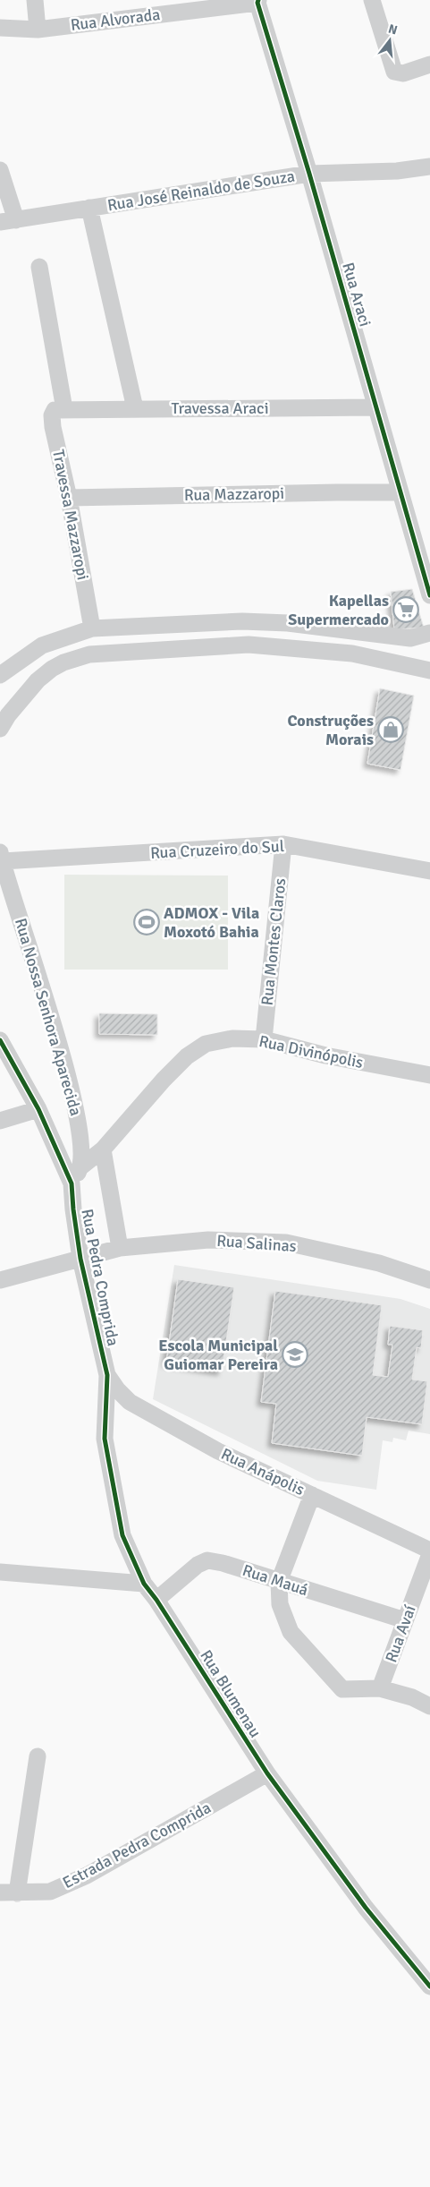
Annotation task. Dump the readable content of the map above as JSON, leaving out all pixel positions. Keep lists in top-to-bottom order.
{
  "streets": {
    "street": [
      "Rua Alvorada",
      "Rua José Reinaldo de Souza",
      "Rua Araci",
      "Travessa Araci",
      "Rua Mazzaropi",
      "Travessa Mazzaropi",
      "Rua Cruzeiro do Sul",
      "Rua Montes Claros",
      "Rua Nossa Senhora Aparecida",
      "Rua Divinópolis",
      "Rua Salinas",
      "Rua Pedra Comprida",
      "Rua Anápolis",
      "Rua Mauá",
      "Rua Avaí",
      "Rua Blumenau",
      "Estrada Pedra Comprida"
    ]
  },
  "crossings": [
    ["Rua Alvorada", "Rua Araci"],
    ["Rua José Reinaldo de Souza", "Rua Araci"],
    ["Rua Araci", "Travessa Araci"],
    ["Rua Araci", "Rua Mazzaropi"],
    ["Travessa Araci", "Travessa Mazzaropi"],
    ["Rua Mazzaropi", "Travessa Mazzaropi"],
    ["Rua Cruzeiro do Sul", "Rua Montes Claros"],
    ["Rua Cruzeiro do Sul", "Rua Nossa Senhora Aparecida"],
    ["Rua Montes Claros", "Rua Divinópolis"],
    ["Rua Nossa Senhora Aparecida", "Rua Divinópolis"],
    ["Rua Divinópolis", "Rua Pedra Comprida"],
    ["Rua Salinas", "Rua Pedra Comprida"],
    ["Rua Pedra Comprida", "Rua Anápolis"],
    ["Rua Pedra Comprida", "Rua Blumenau"],
    ["Rua Anápolis", "Rua Blumenau"],
    ["Rua Mauá", "Rua Avaí"],
    ["Rua Mauá", "Rua Blumenau"],
    ["Rua Blumenau", "Estrada Pedra Comprida"]
  ],
  "places": {
    "supermarket": ["Kapellas Supermercado"],
    "shop": ["Construções Morais"],
    "sports": ["ADMOX - Vila Moxotó Bahia"],
    "school or university": ["Escola Municipal Guiomar Pereira"]
  },
  "north": "top"
}
